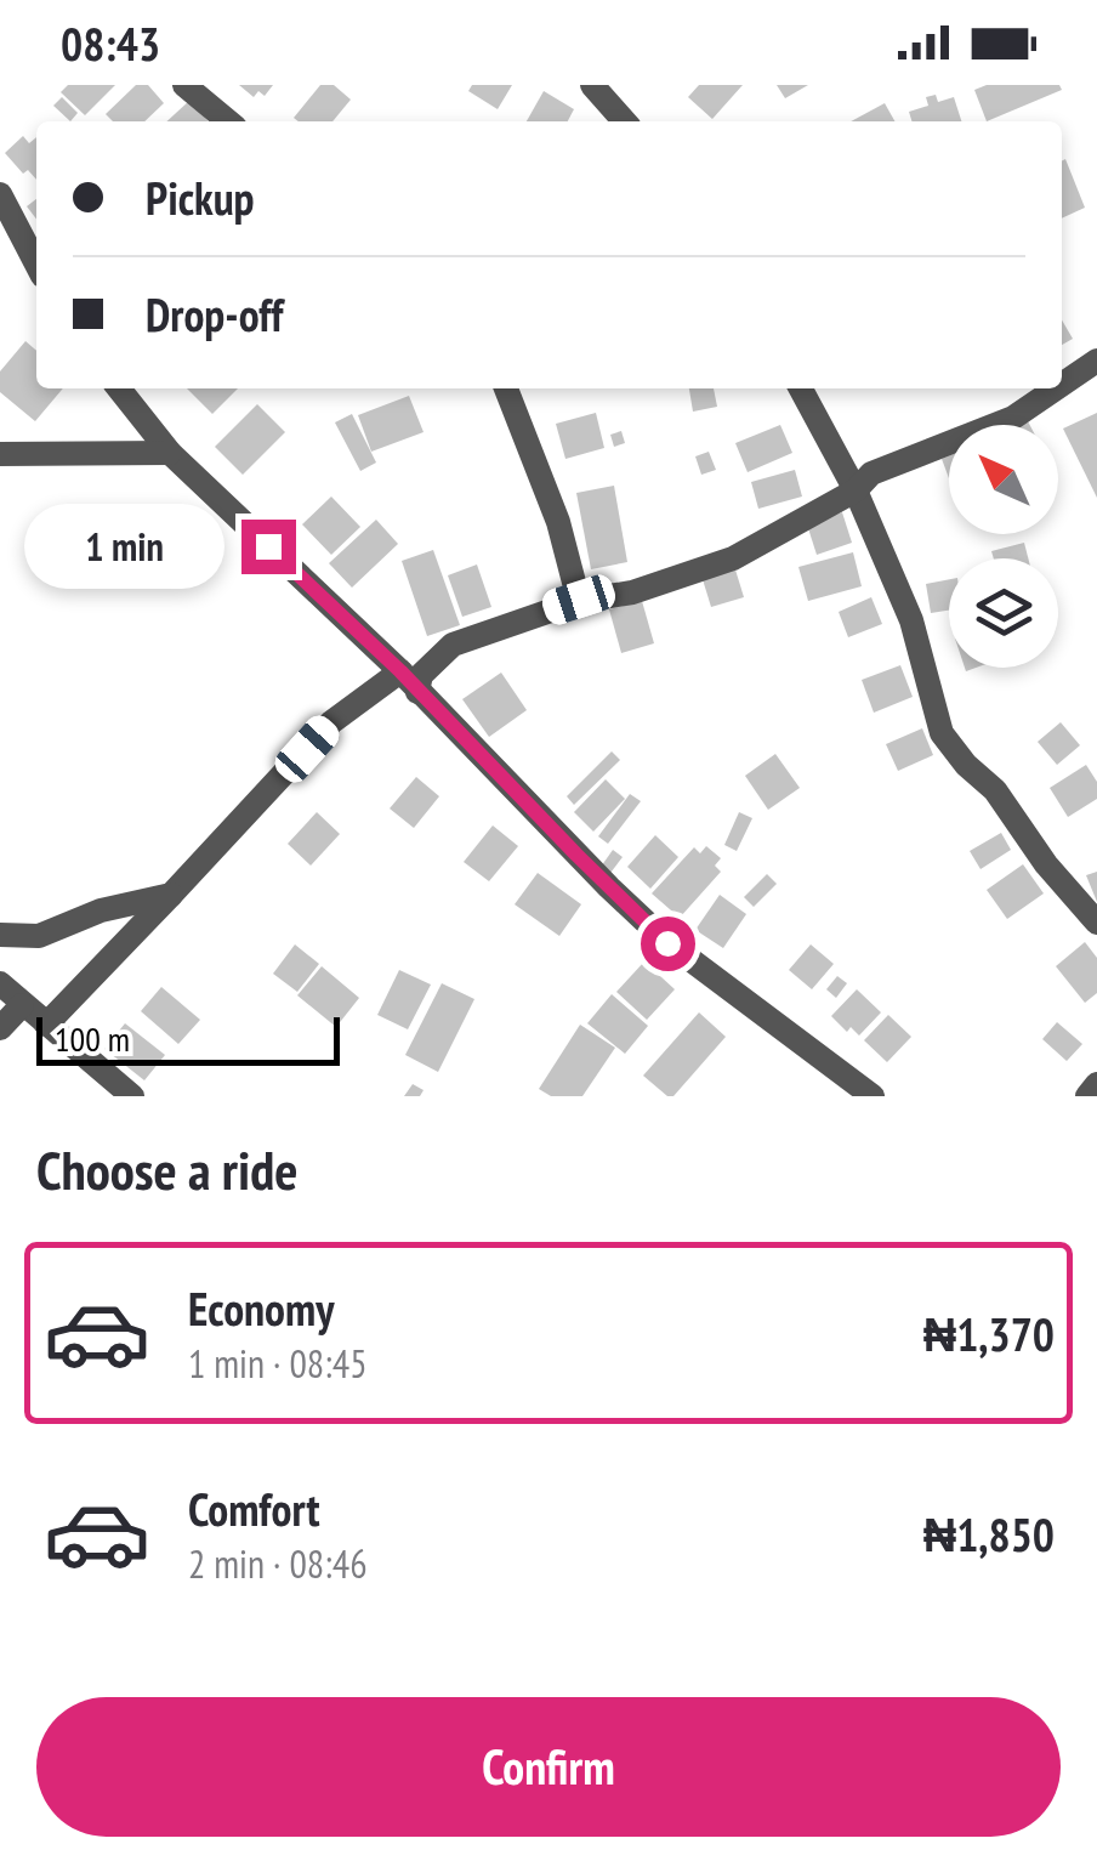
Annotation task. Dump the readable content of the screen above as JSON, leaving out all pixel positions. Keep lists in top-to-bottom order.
{
  "scale_bar": "100 m",
  "north": "top left",
  "page": {
    "status": "08:43",
    "banner": ["Pickup", "Drop-off"],
    "bubble": "1 min",
    "scale": "100 m",
    "heading": "Choose a ride",
    "list": [
      {
        "name": "Economy",
        "note": "1 min · 08:45",
        "value": "₦1,370"
      },
      {
        "name": "Comfort",
        "note": "2 min · 08:46",
        "value": "₦1,850"
      }
    ],
    "buttons": "Confirm"
  }
}
